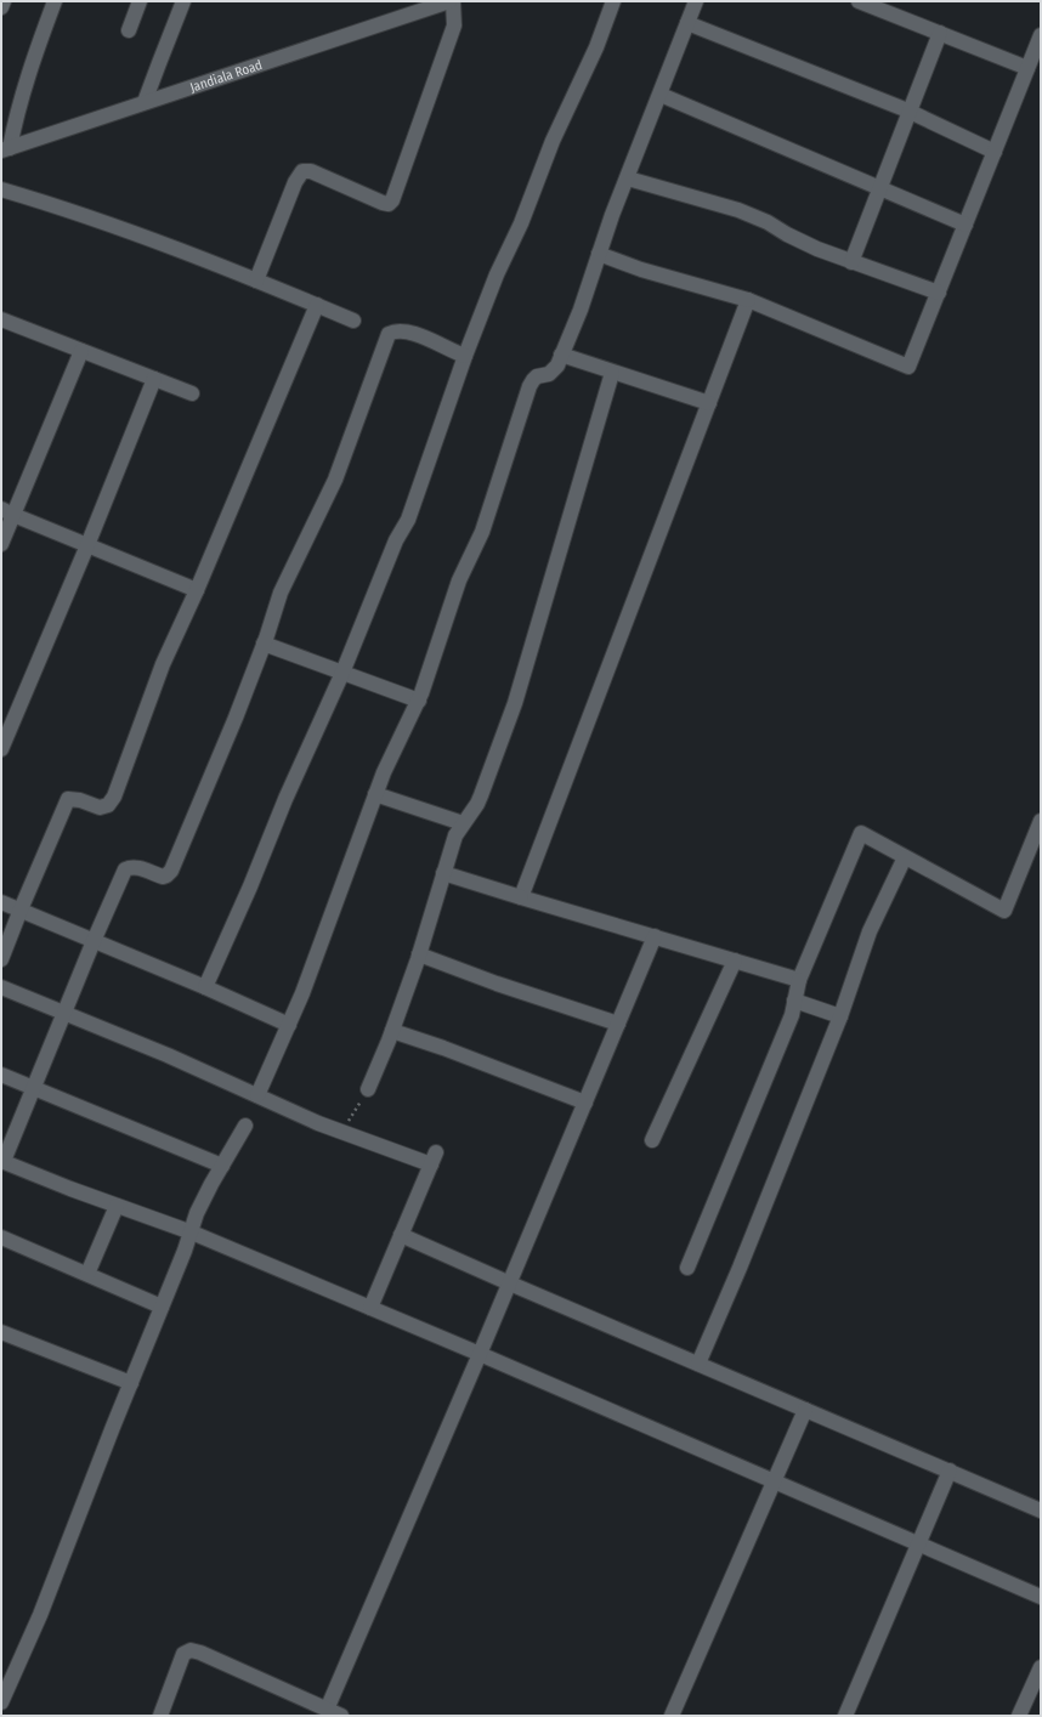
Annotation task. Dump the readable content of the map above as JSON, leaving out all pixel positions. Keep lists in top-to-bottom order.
{
  "streets": {
    "street": ["Jandiala Road"]
  }
}
